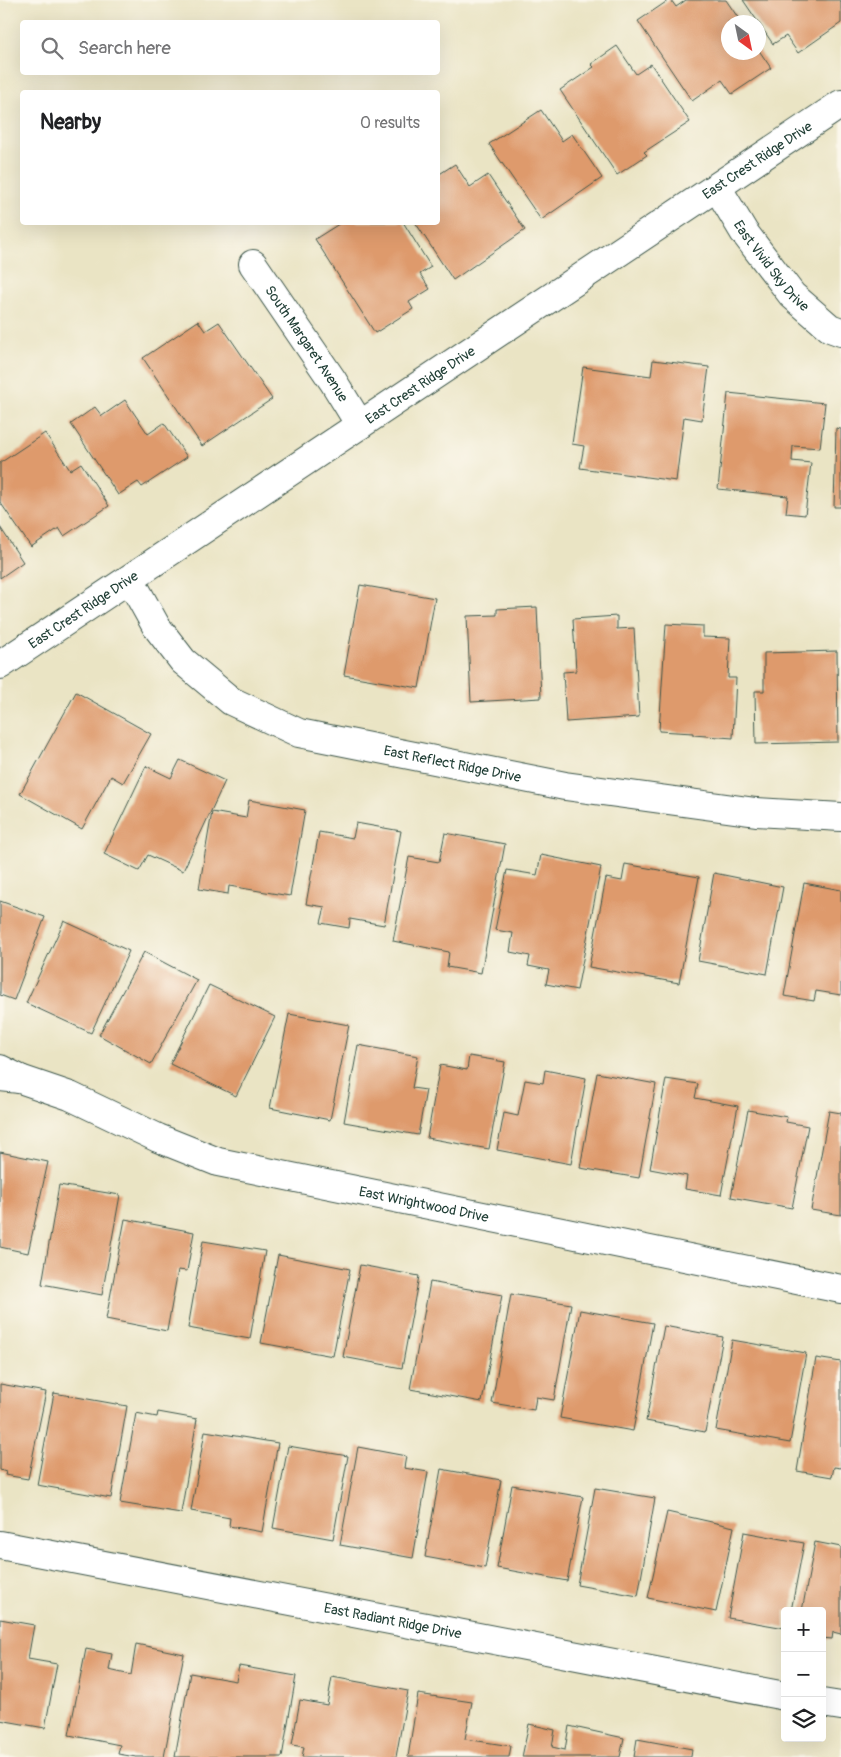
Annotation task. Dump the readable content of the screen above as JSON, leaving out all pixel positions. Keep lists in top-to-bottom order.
{
  "streets": {
    "street": [
      "East Crest Ridge Drive",
      "East Vivid Sky Drive",
      "South Margaret Avenue",
      "East Reflect Ridge Drive",
      "East Wrightwood Drive",
      "East Radiant Ridge Drive"
    ]
  },
  "crossings": [
    ["East Crest Ridge Drive", "East Vivid Sky Drive"],
    ["East Crest Ridge Drive", "South Margaret Avenue"],
    ["East Crest Ridge Drive", "East Reflect Ridge Drive"]
  ],
  "north": "bottom right",
  "page": {
    "search": "Search here",
    "heading": ["Nearby", "0 results"],
    "map_buttons": ["+", "−"]
  }
}
